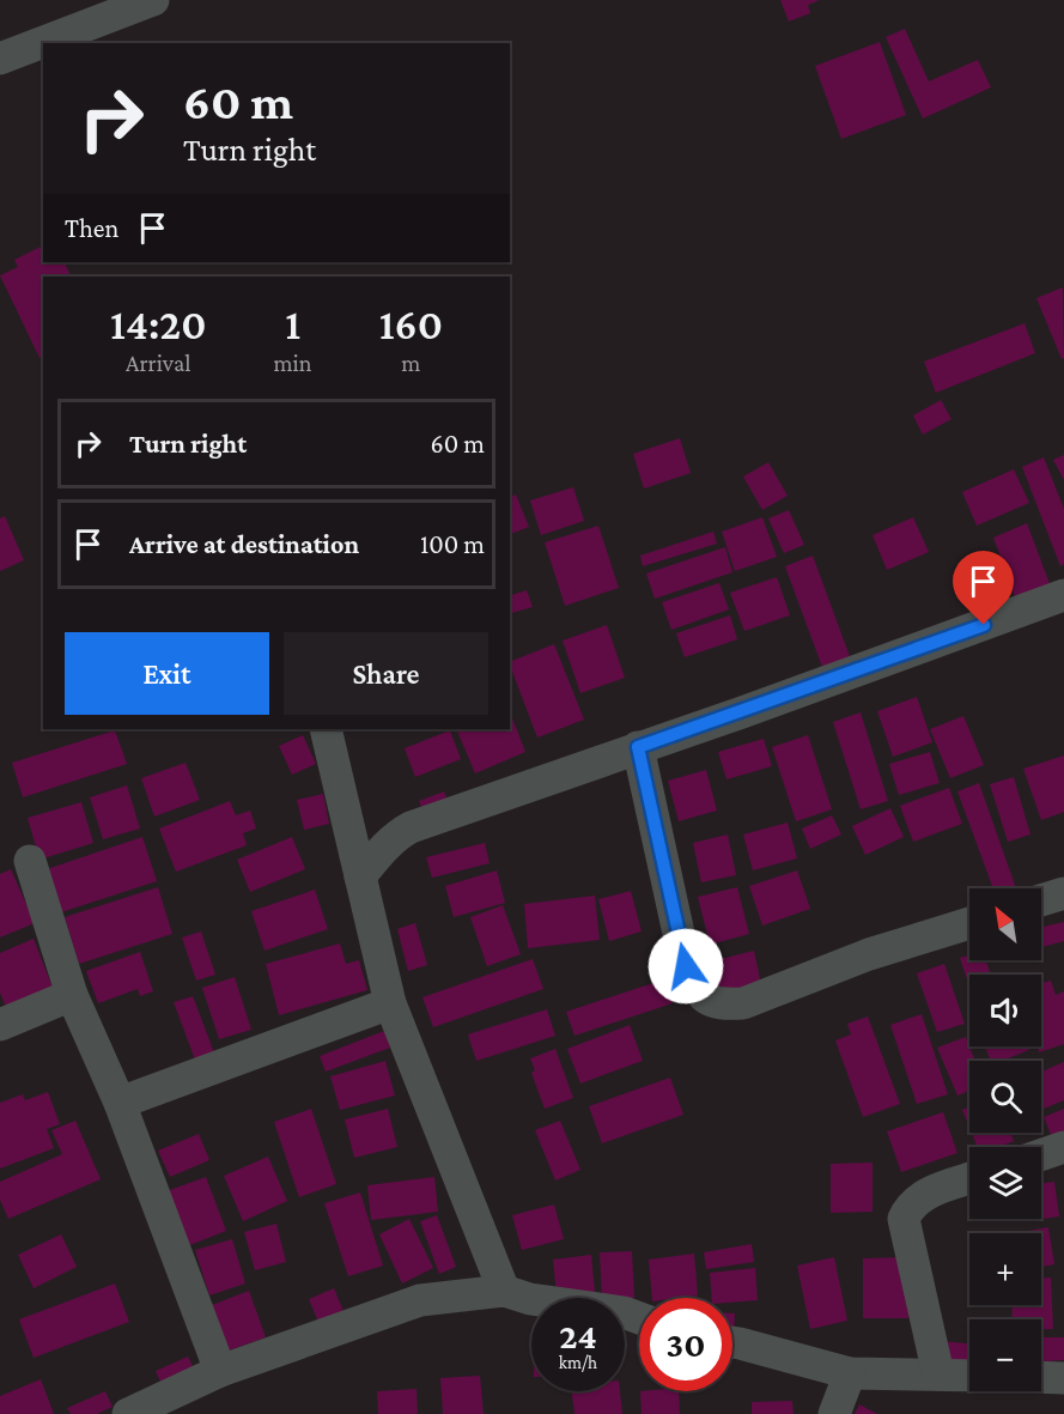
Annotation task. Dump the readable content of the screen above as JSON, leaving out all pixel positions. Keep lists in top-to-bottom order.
{
  "north": "top left",
  "page": {
    "turn": ["60 m", "Turn right"],
    "then": "Then",
    "eta": [
      "14:20",
      "Arrival",
      "1",
      "min",
      "160",
      "m"
    ],
    "list": [
      {
        "name": "Turn right",
        "value": "60 m"
      },
      {
        "name": "Arrive at destination",
        "value": "100 m"
      }
    ],
    "buttons": ["Exit", "Share"],
    "map_buttons": ["+", "−"],
    "speed": "24 km/h",
    "limit": "30"
  }
}
